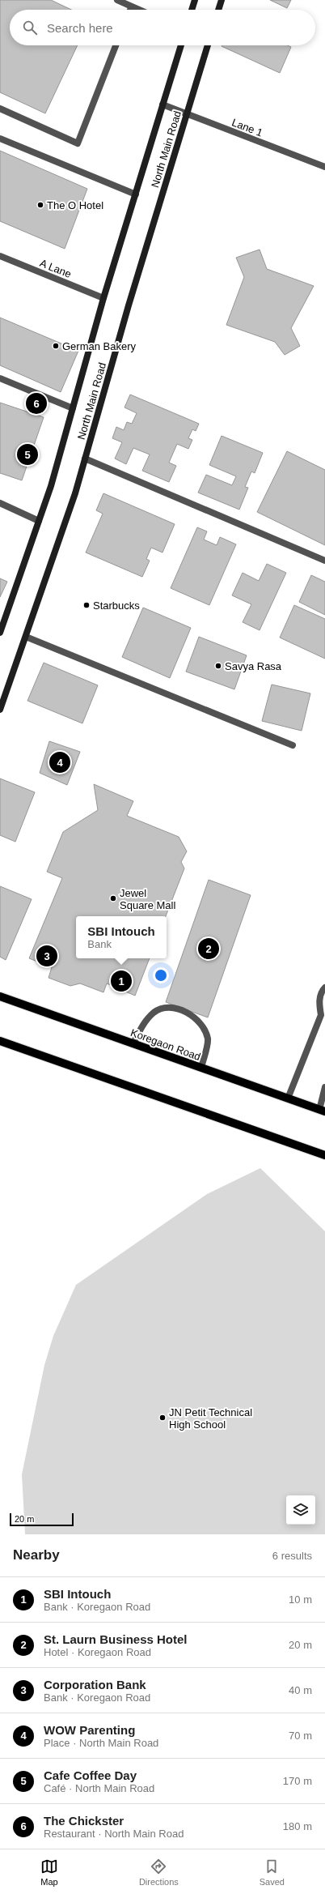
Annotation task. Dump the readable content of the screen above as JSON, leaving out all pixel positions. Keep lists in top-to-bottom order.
{
  "streets": {
    "main road": ["North Main Road", "Koregaon Road"],
    "street": ["Lane 1", "A Lane"]
  },
  "crossings": [
    ["Lane 1", "North Main Road"],
    ["North Main Road", "A Lane"]
  ],
  "places": [
    "The O Hotel",
    "German Bakery",
    "Starbucks",
    "Savya Rasa",
    "Jewel Square Mall",
    "JN Petit Technical High School"
  ],
  "scale_bar": "20 m",
  "page": {
    "search": "Search here",
    "pins": [
      "6",
      "5",
      "4",
      "2",
      "3",
      "1"
    ],
    "popup": ["SBI Intouch", "Bank"],
    "scale": "20 m",
    "heading": ["Nearby", "6 results"],
    "list": [
      {
        "mark": "1",
        "name": "SBI Intouch",
        "note": "Bank · Koregaon Road",
        "value": "10 m"
      },
      {
        "mark": "2",
        "name": "St. Laurn Business Hotel",
        "note": "Hotel · Koregaon Road",
        "value": "20 m"
      },
      {
        "mark": "3",
        "name": "Corporation Bank",
        "note": "Bank · Koregaon Road",
        "value": "40 m"
      },
      {
        "mark": "4",
        "name": "WOW Parenting",
        "note": "Place · North Main Road",
        "value": "70 m"
      },
      {
        "mark": "5",
        "name": "Cafe Coffee Day",
        "note": "Café · North Main Road",
        "value": "170 m"
      },
      {
        "mark": "6",
        "name": "The Chickster",
        "note": "Restaurant · North Main Road",
        "value": "180 m"
      }
    ],
    "nav": ["Map", "Directions", "Saved"]
  }
}
